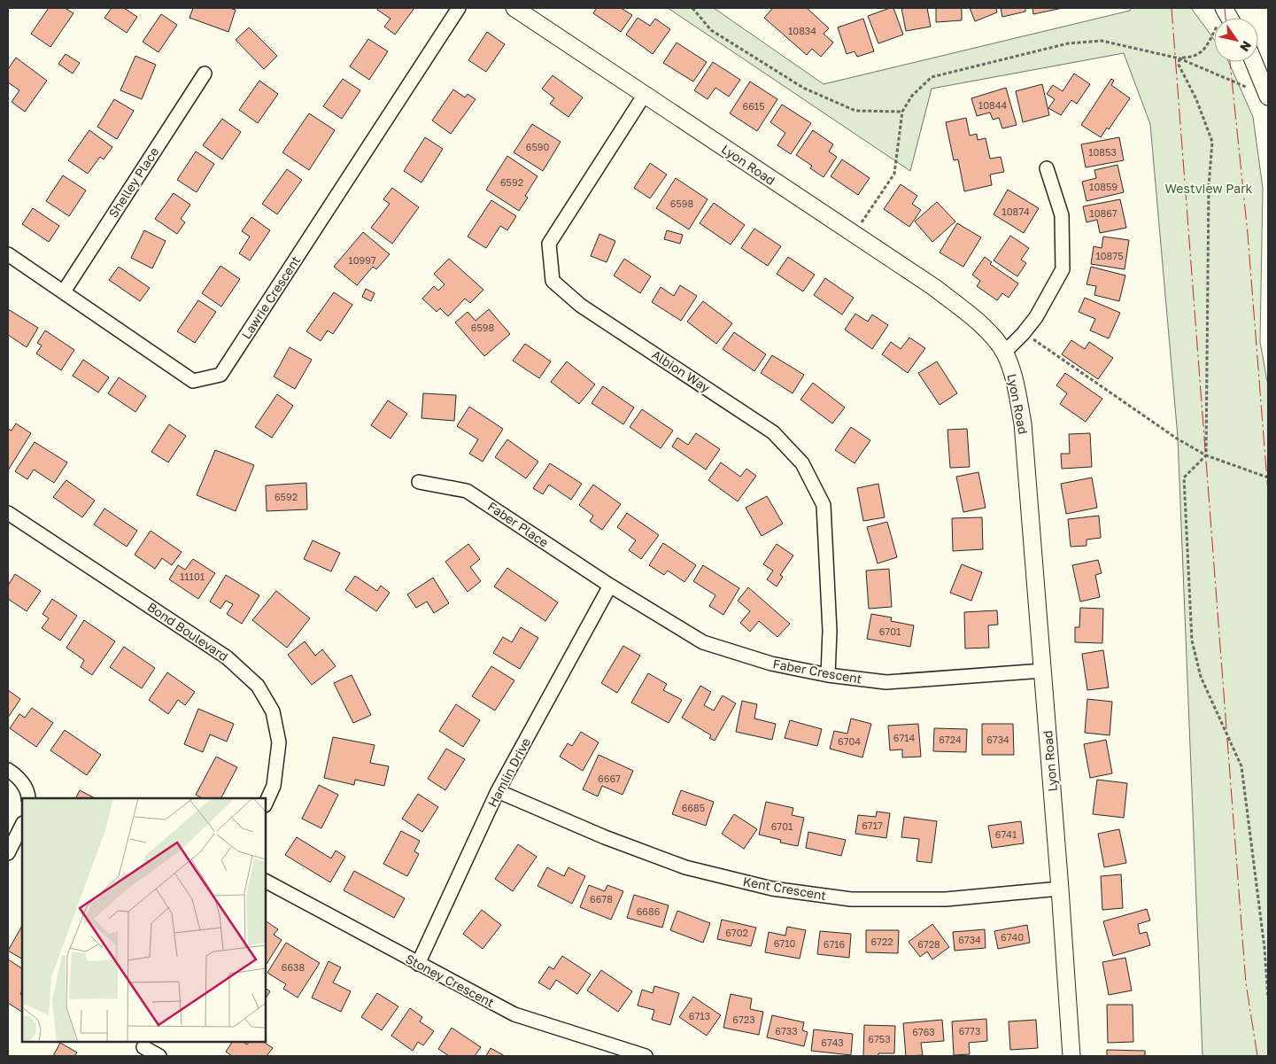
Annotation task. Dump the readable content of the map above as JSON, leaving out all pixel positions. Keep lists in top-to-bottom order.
{
  "streets": {
    "street": [
      "Lyon Road",
      "Shelley Place",
      "Lawrie Crescent",
      "Albion Way",
      "Faber Place",
      "Bond Boulevard",
      "Faber Crescent",
      "Hamlin Drive",
      "Kent Crescent",
      "Stoney Crescent"
    ]
  },
  "crossings": [
    ["Lyon Road", "Albion Way"],
    ["Lyon Road", "Faber Crescent"],
    ["Lyon Road", "Kent Crescent"],
    ["Shelley Place", "Lawrie Crescent"],
    ["Albion Way", "Faber Crescent"],
    ["Faber Place", "Faber Crescent"],
    ["Faber Place", "Hamlin Drive"],
    ["Faber Crescent", "Hamlin Drive"],
    ["Hamlin Drive", "Kent Crescent"],
    ["Hamlin Drive", "Stoney Crescent"]
  ],
  "parks": ["Westview Park"],
  "house_numbers": [
    "10834",
    "10844",
    "6615",
    "6590",
    "10853",
    "6592",
    "10859",
    "6598",
    "10874",
    "10867",
    "10875",
    "10997",
    "6598",
    "6592",
    "11101",
    "6701",
    "6714",
    "6724",
    "6734",
    "6704",
    "6667",
    "6685",
    "6717",
    "6701",
    "6741",
    "6678",
    "6686",
    "6702",
    "6740",
    "6734",
    "6722",
    "6710",
    "6716",
    "6728",
    "6638",
    "6713",
    "6723",
    "6733",
    "6773",
    "6763",
    "6753",
    "6743"
  ],
  "north": "bottom right"
}
